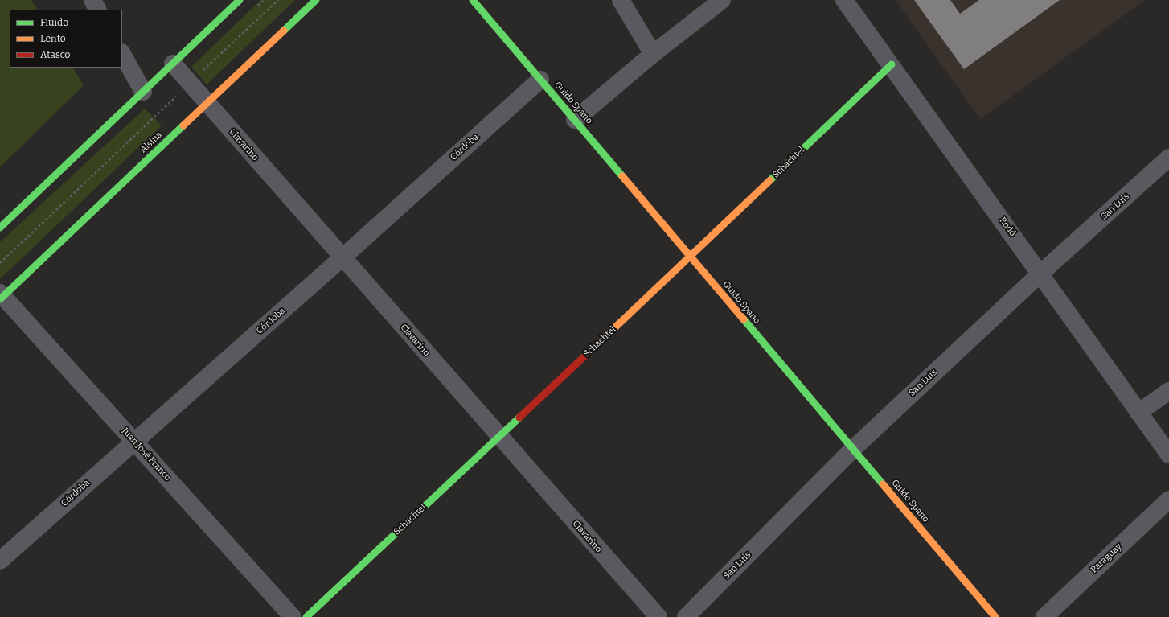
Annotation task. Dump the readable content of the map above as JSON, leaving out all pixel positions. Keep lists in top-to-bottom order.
{
  "streets": {
    "street": [
      "Guido Spano",
      "Alsina",
      "Clavarino",
      "Córdoba",
      "Schachtel",
      "San Luis",
      "Rodó",
      "Juan José Franco",
      "Paraguay"
    ]
  },
  "crossings": [
    ["Guido Spano", "Córdoba"],
    ["Guido Spano", "Schachtel"],
    ["Guido Spano", "San Luis"],
    ["Alsina", "Clavarino"],
    ["Alsina", "Juan José Franco"],
    ["Clavarino", "Córdoba"],
    ["Clavarino", "Schachtel"],
    ["Córdoba", "Juan José Franco"],
    ["Schachtel", "Rodó"],
    ["San Luis", "Rodó"]
  ],
  "legend": ["Fluido", "Lento", "Atasco"]
}
